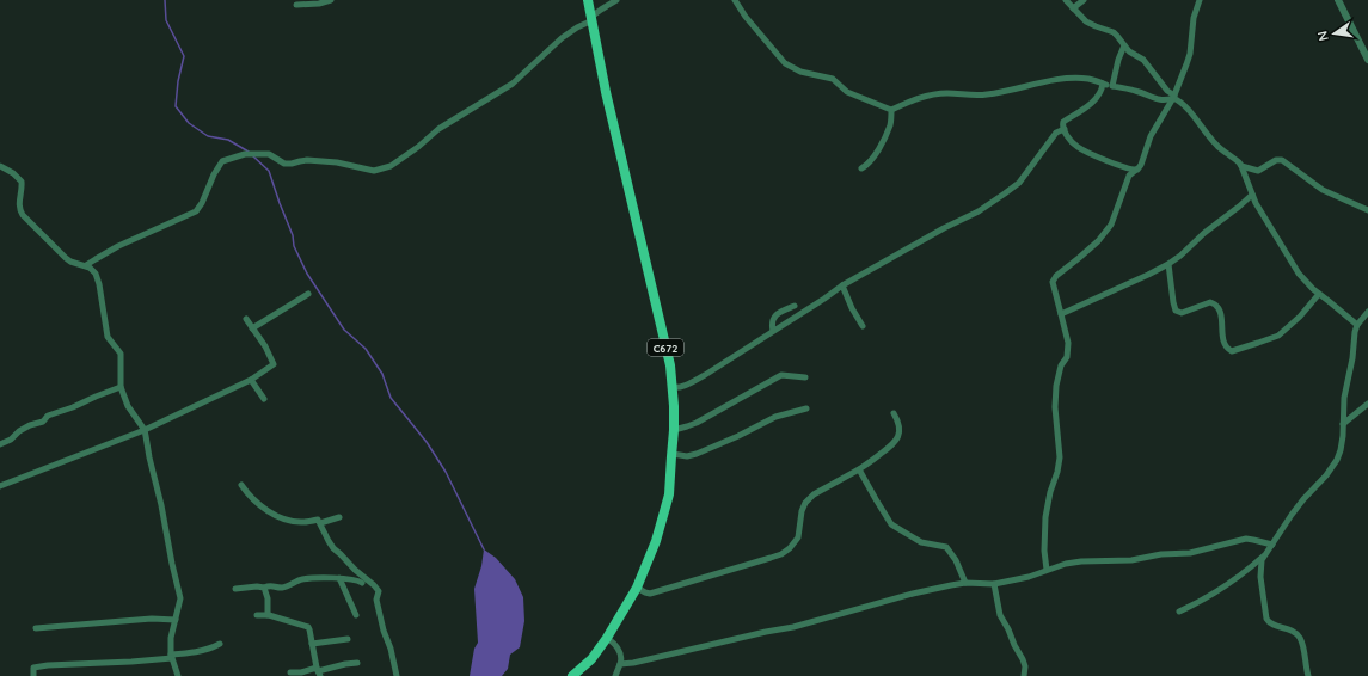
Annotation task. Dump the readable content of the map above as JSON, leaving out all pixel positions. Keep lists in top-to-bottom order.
{
  "streets": {
    "main road": ["C672"]
  },
  "north": "left"
}
